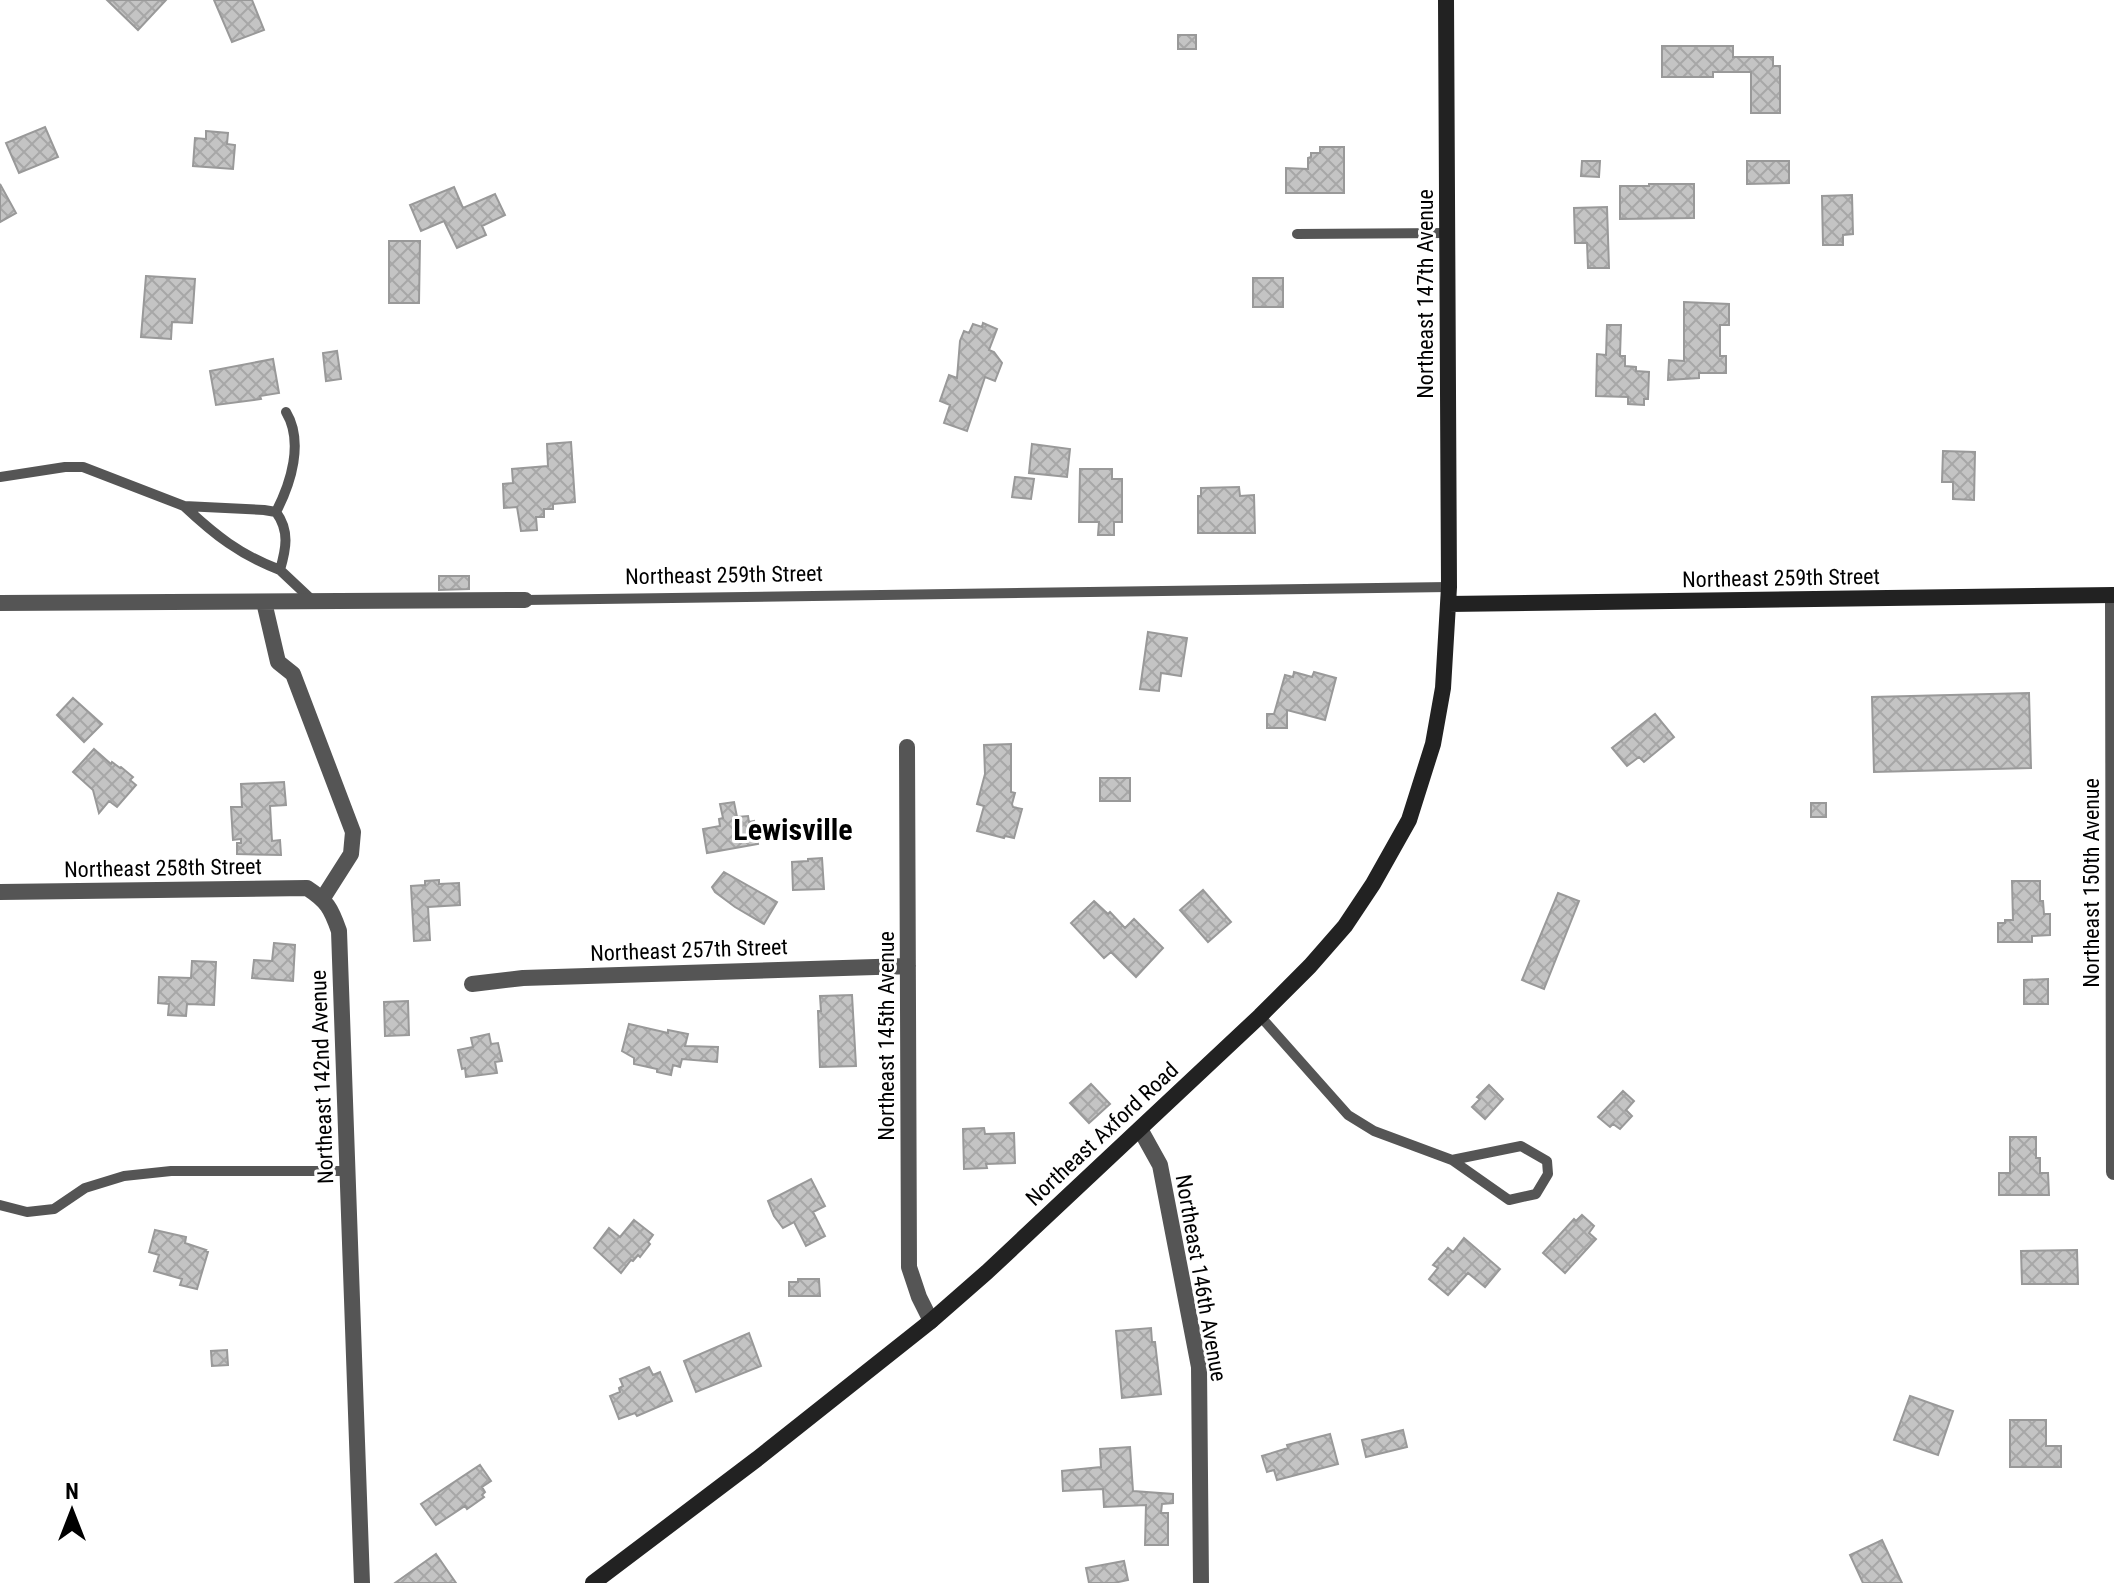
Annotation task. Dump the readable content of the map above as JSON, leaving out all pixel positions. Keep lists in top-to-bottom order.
{
  "streets": {
    "main road": ["Northeast 147th Avenue", "Northeast 259th Street", "Northeast Axford Road"],
    "street": [
      "Northeast 258th Street",
      "Northeast 150th Avenue",
      "Northeast 257th Street",
      "Northeast 145th Avenue",
      "Northeast 142nd Avenue",
      "Northeast 146th Avenue"
    ]
  },
  "crossings": [
    ["Northeast 147th Avenue", "Northeast 259th Street"],
    ["Northeast 147th Avenue", "Northeast Axford Road"],
    ["Northeast 259th Street", "Northeast 150th Avenue"],
    ["Northeast 259th Street", "Northeast Axford Road"],
    ["Northeast 258th Street", "Northeast 142nd Avenue"],
    ["Northeast 257th Street", "Northeast 145th Avenue"],
    ["Northeast 145th Avenue", "Northeast Axford Road"],
    ["Northeast Axford Road", "Northeast 146th Avenue"]
  ],
  "districts": ["Lewisville"],
  "north": "top"
}
